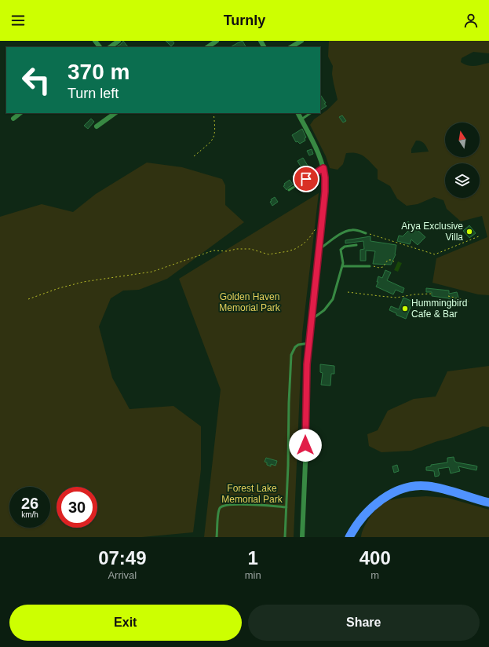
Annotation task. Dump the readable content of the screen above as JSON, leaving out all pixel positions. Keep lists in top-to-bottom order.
{
  "parks": ["Golden Haven Memorial Park", "Forest Lake Memorial Park"],
  "places": ["Arya Exclusive Villa", "Hummingbird Cafe & Bar"],
  "north": "top",
  "page": {
    "header": "Turnly",
    "turn": ["370 m", "Turn left"],
    "speed": "26 km/h",
    "limit": "30",
    "eta": [
      "07:49",
      "Arrival",
      "1",
      "min",
      "400",
      "m"
    ],
    "buttons": ["Exit", "Share"]
  }
}
